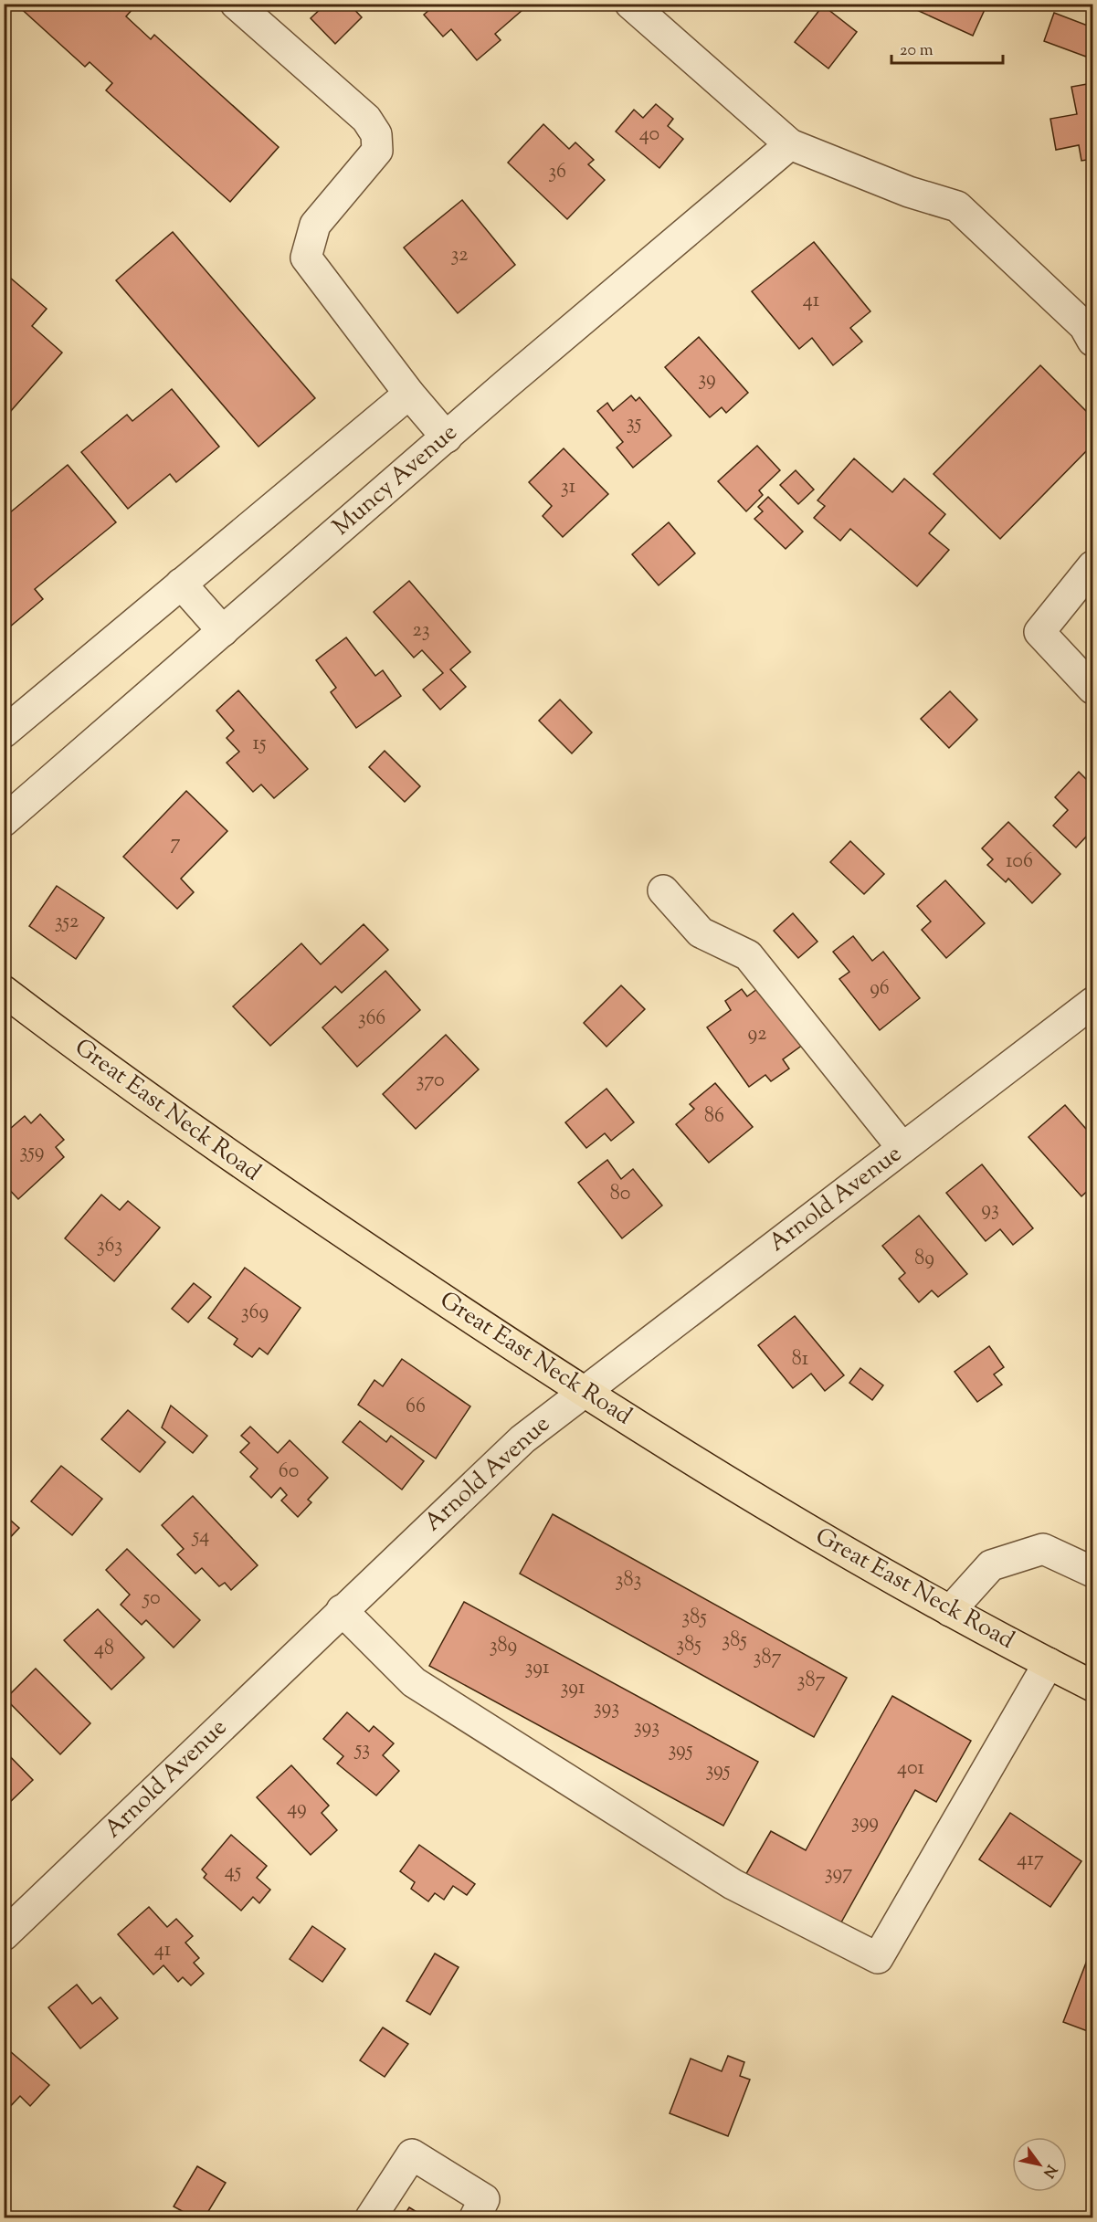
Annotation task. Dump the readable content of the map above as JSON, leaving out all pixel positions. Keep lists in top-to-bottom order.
{
  "streets": {
    "main road": ["Great East Neck Road"],
    "street": ["Muncy Avenue", "Arnold Avenue"]
  },
  "crossings": [
    ["Great East Neck Road", "Arnold Avenue"]
  ],
  "house_numbers": [
    "40",
    "36",
    "32",
    "41",
    "39",
    "35",
    "31",
    "23",
    "15",
    "7",
    "106",
    "352",
    "96",
    "366",
    "92",
    "370",
    "86",
    "359",
    "80",
    "93",
    "363",
    "89",
    "369",
    "81",
    "66",
    "60",
    "54",
    "383",
    "50",
    "385",
    "385",
    "385",
    "389",
    "48",
    "387",
    "391",
    "387",
    "391",
    "393",
    "393",
    "53",
    "395",
    "401",
    "395",
    "49",
    "399",
    "417",
    "45",
    "397",
    "41"
  ],
  "scale_bar": "20 m",
  "north": "bottom right"
}
